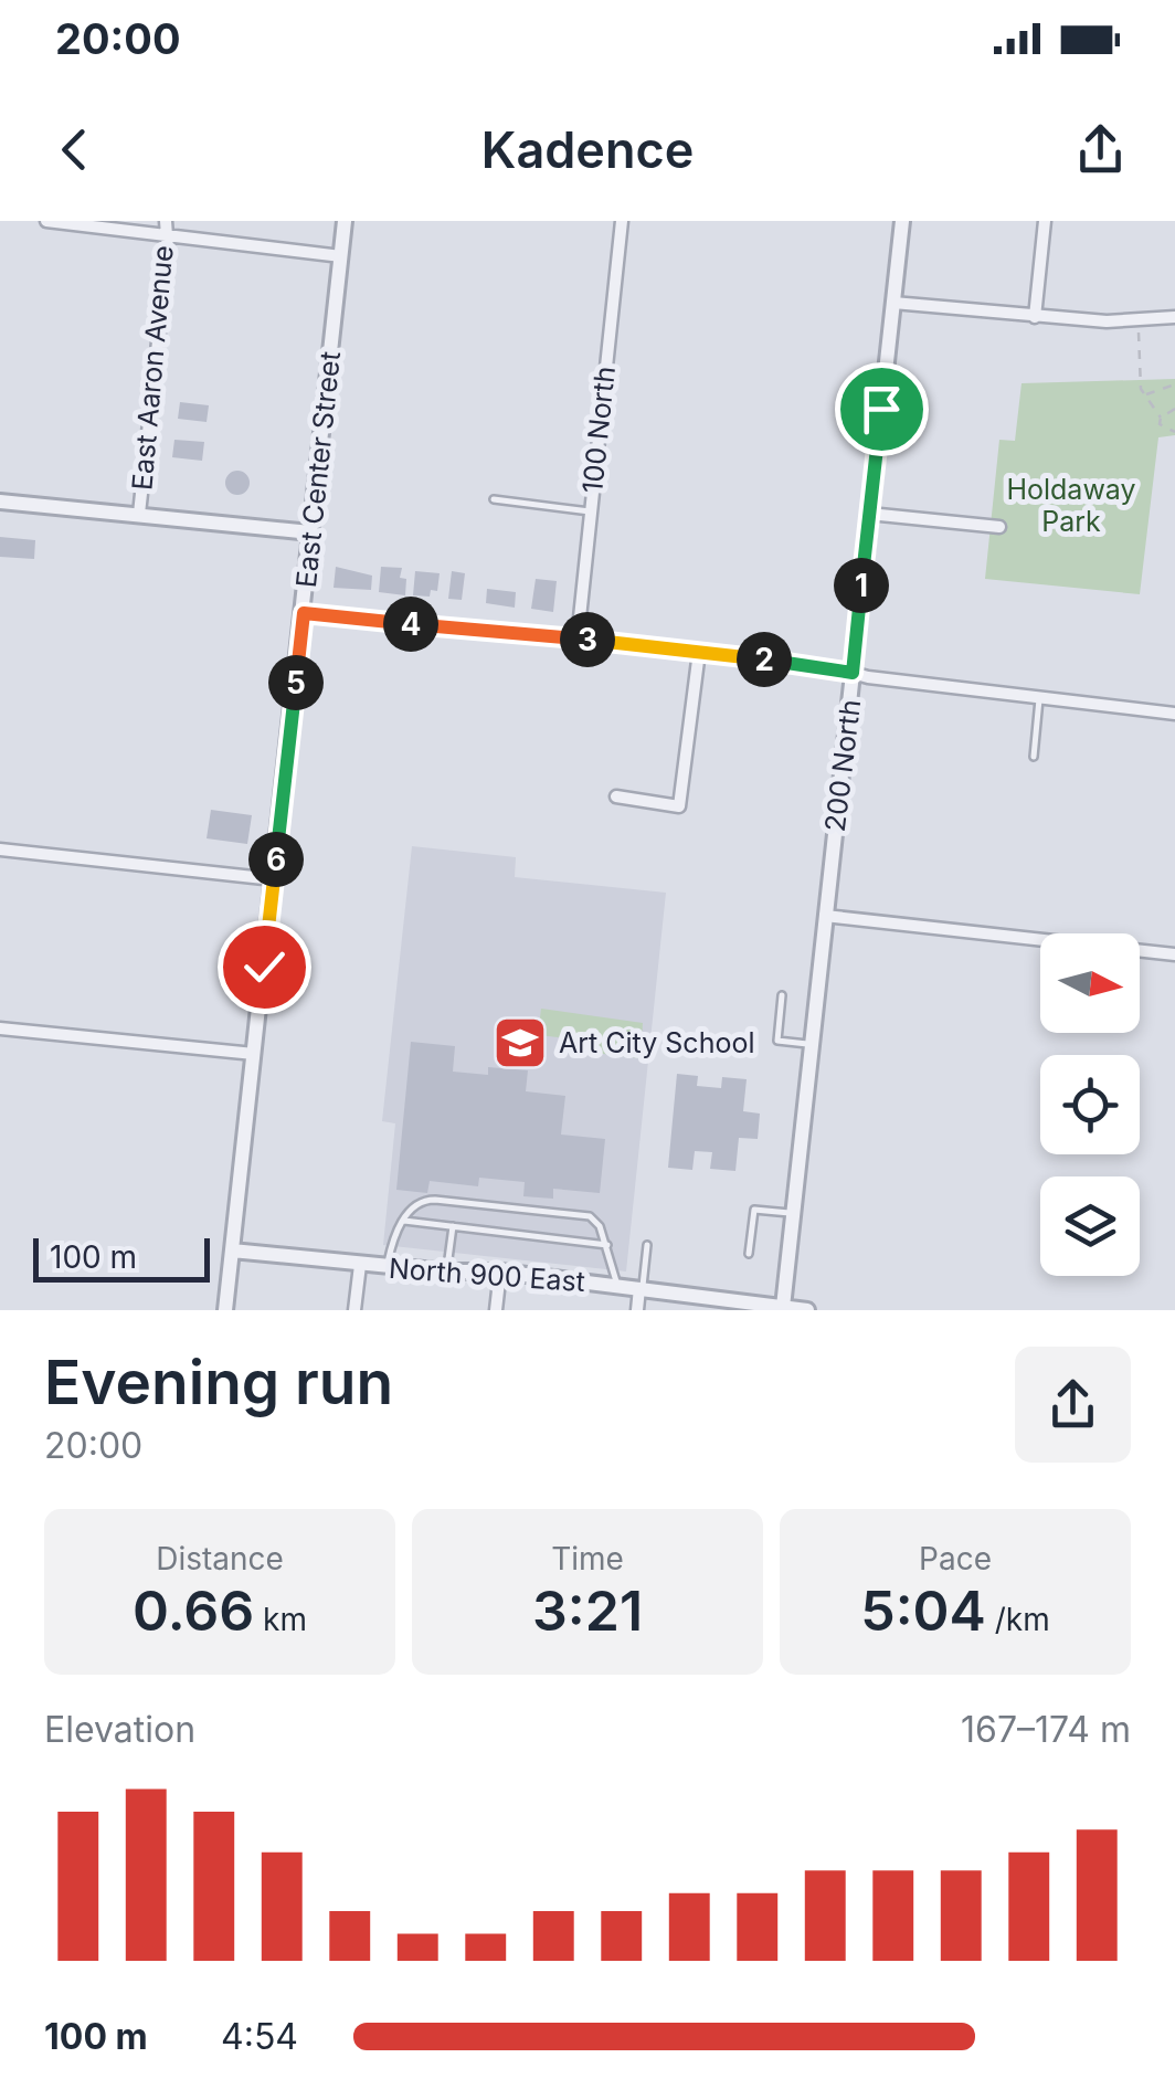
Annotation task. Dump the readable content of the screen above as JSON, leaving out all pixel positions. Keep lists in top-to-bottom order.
{
  "streets": {
    "street": [
      "East Aaron Avenue",
      "100 North",
      "East Center Street",
      "200 North",
      "North 900 East"
    ]
  },
  "crossings": [
    ["East Center Street", "North 900 East"],
    ["200 North", "North 900 East"]
  ],
  "parks": ["Holdaway Park"],
  "places": {
    "school or university": ["Art City School"]
  },
  "scale_bar": "100 m",
  "north": "right",
  "page": {
    "status": "20:00",
    "header": "Kadence",
    "pins": [
      "1",
      "4",
      "3",
      "2",
      "5",
      "6"
    ],
    "scale": "100 m",
    "heading": ["Evening run", "20:00"],
    "stats": [
      ["Distance", "0.66 km"],
      ["Time", "3:21"],
      ["Pace", "5:04 /km"]
    ],
    "chart": ["Elevation", "167–174 m"],
    "list": [
      {
        "name": "100 m",
        "note": "4:54"
      }
    ]
  }
}
